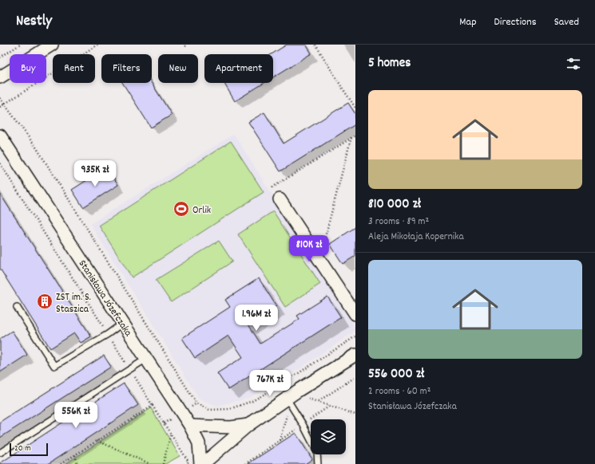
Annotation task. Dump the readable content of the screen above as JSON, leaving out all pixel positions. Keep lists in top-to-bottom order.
{
  "streets": {
    "street": ["Stanisława Józefczaka"]
  },
  "places": {
    "sports": ["Orlik"],
    "building": ["ZST im. S. Staszica"]
  },
  "scale_bar": "20 m",
  "page": {
    "header": "Nestly",
    "nav": ["Map", "Directions", "Saved"],
    "heading": "5 homes",
    "chip": [
      "Buy",
      "Rent",
      "Filters",
      "New",
      "Apartment"
    ],
    "list": [
      {
        "name": "810 000 zł",
        "note": "3 rooms · 89 m² · Aleja Mikołaja Kopernika"
      },
      {
        "name": "556 000 zł",
        "note": "2 rooms · 60 m² · Stanisława Józefczaka"
      }
    ],
    "price": [
      "935K zł",
      "810K zł",
      "1.96M zł",
      "767K zł",
      "556K zł"
    ],
    "scale": "20 m"
  }
}
